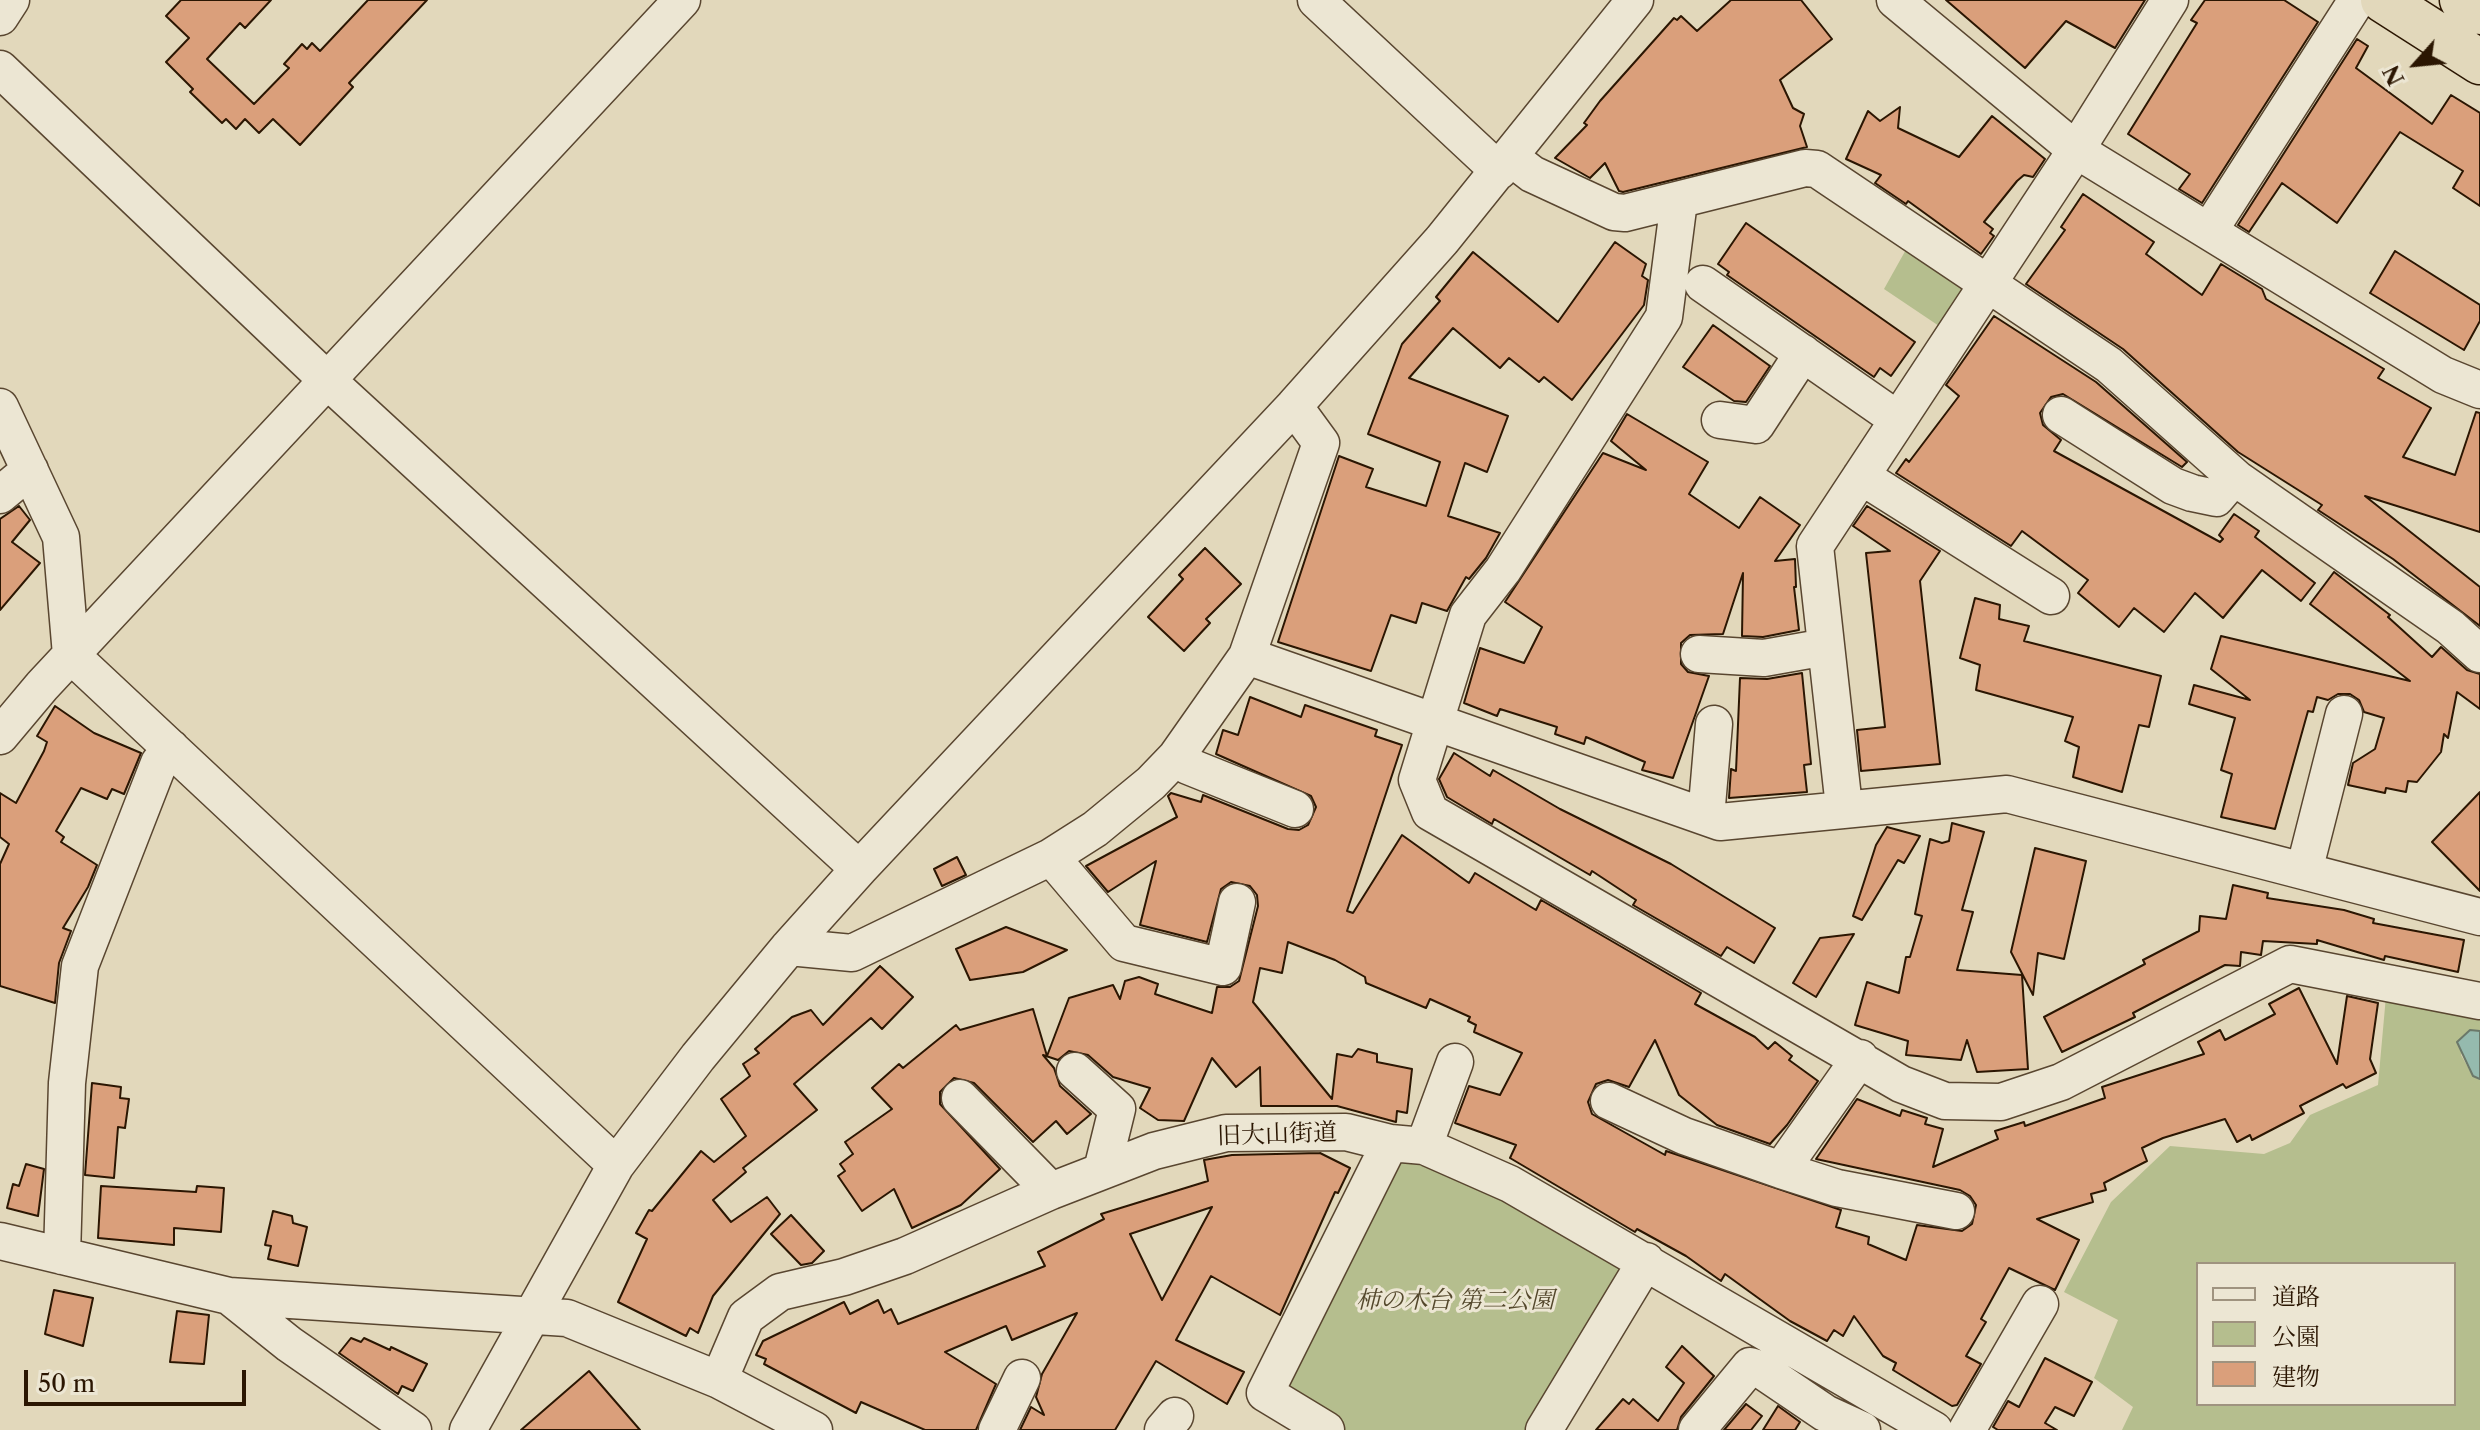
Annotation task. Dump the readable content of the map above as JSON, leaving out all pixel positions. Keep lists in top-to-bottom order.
{
  "streets": {
    "street": ["旧大山街道"]
  },
  "parks": ["柿の木台 第二公園"],
  "legend": ["道路", "公園", "建物"],
  "scale_bar": "50 m",
  "north": "bottom left"
}
